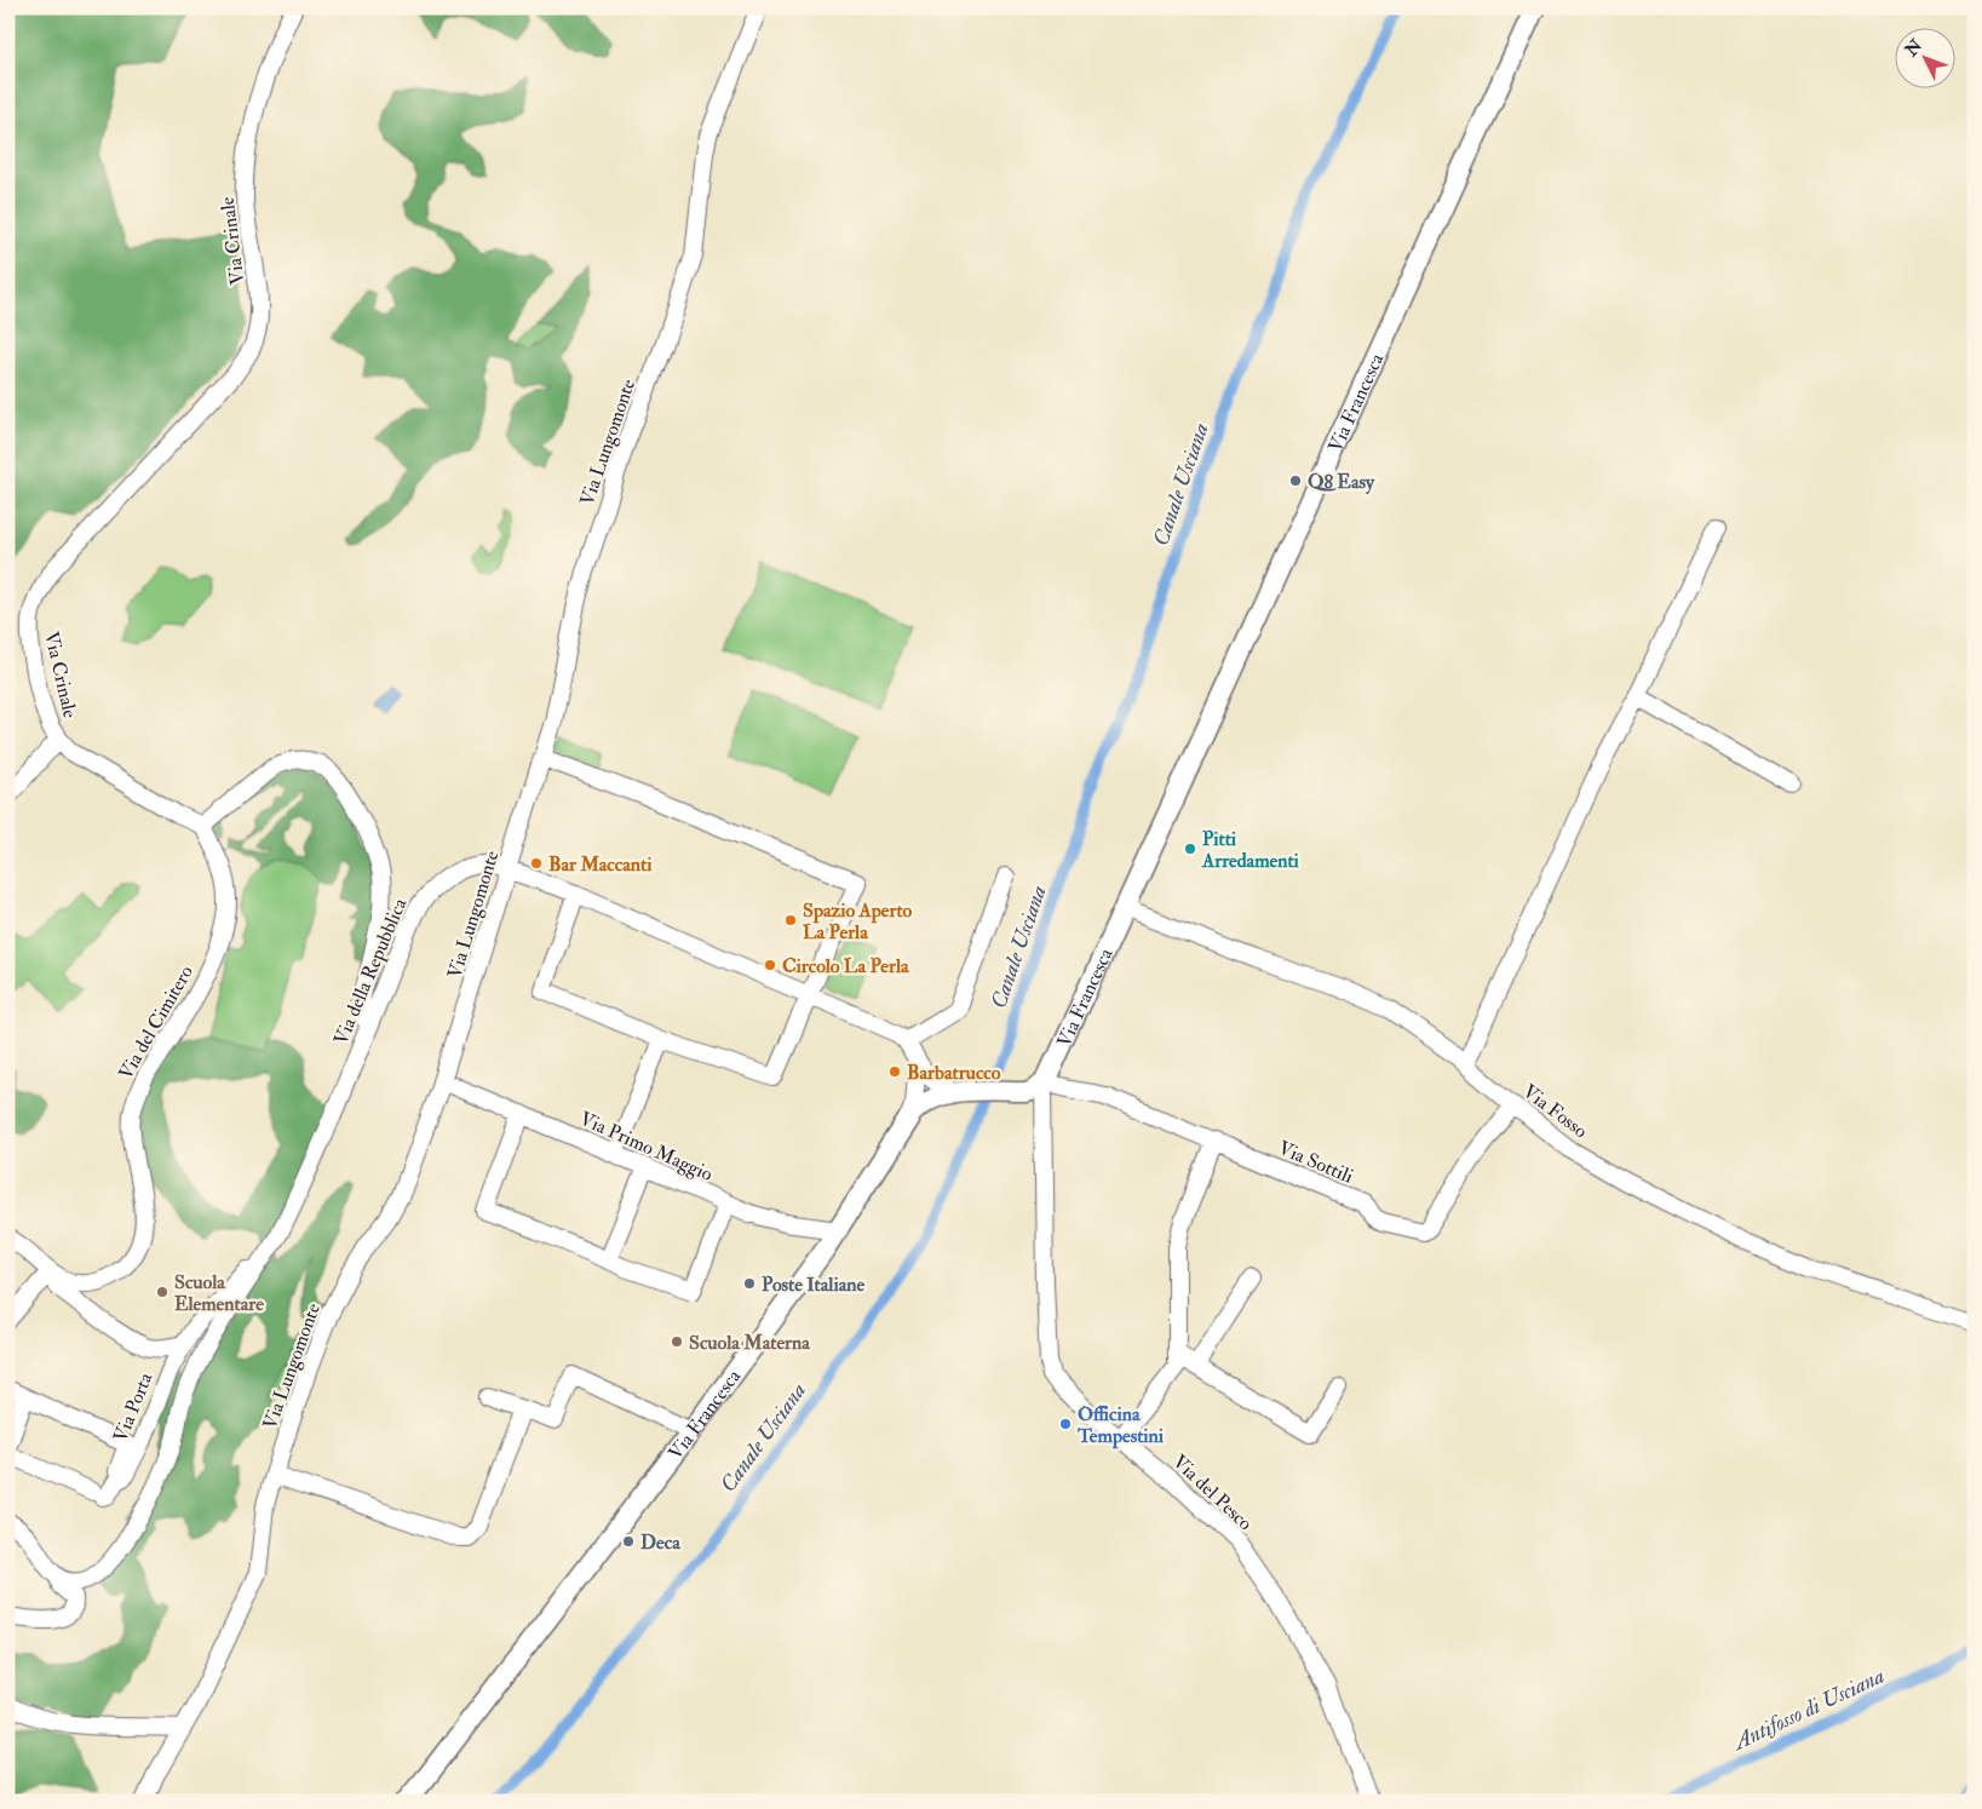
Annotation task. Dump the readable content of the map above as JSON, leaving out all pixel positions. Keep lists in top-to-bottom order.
{
  "streets": {
    "main road": ["Via Francesca"],
    "street": [
      "Via Crinale",
      "Via Lungomonte",
      "Via della Repubblica",
      "Via del Cimitero",
      "Via Fosso",
      "Via Primo Maggio",
      "Via Sottili",
      "Via Porta",
      "Via del Pesco"
    ]
  },
  "crossings": [
    ["Via Crinale", "Via del Cimitero"],
    ["Via Francesca", "Via Fosso"],
    ["Via Francesca", "Via Primo Maggio"],
    ["Via Francesca", "Via Sottili"],
    ["Via Francesca", "Via del Pesco"],
    ["Via Lungomonte", "Via della Repubblica"],
    ["Via Lungomonte", "Via Primo Maggio"],
    ["Via della Repubblica", "Via Porta"],
    ["Via Fosso", "Via Sottili"],
    ["Via Sottili", "Via del Pesco"]
  ],
  "water": ["Canale Usciana", "Antifosso di Usciana"],
  "places": [
    "Q8 Easy",
    "Pitti Arredamenti",
    "Bar Maccanti",
    "Spazio Aperto La Perla",
    "Circolo La Perla",
    "Barbatrucco",
    "Poste Italiane",
    "Scuola Elementare",
    "Scuola Materna",
    "Officina Tempestini",
    "Deca"
  ],
  "north": "top left"
}
